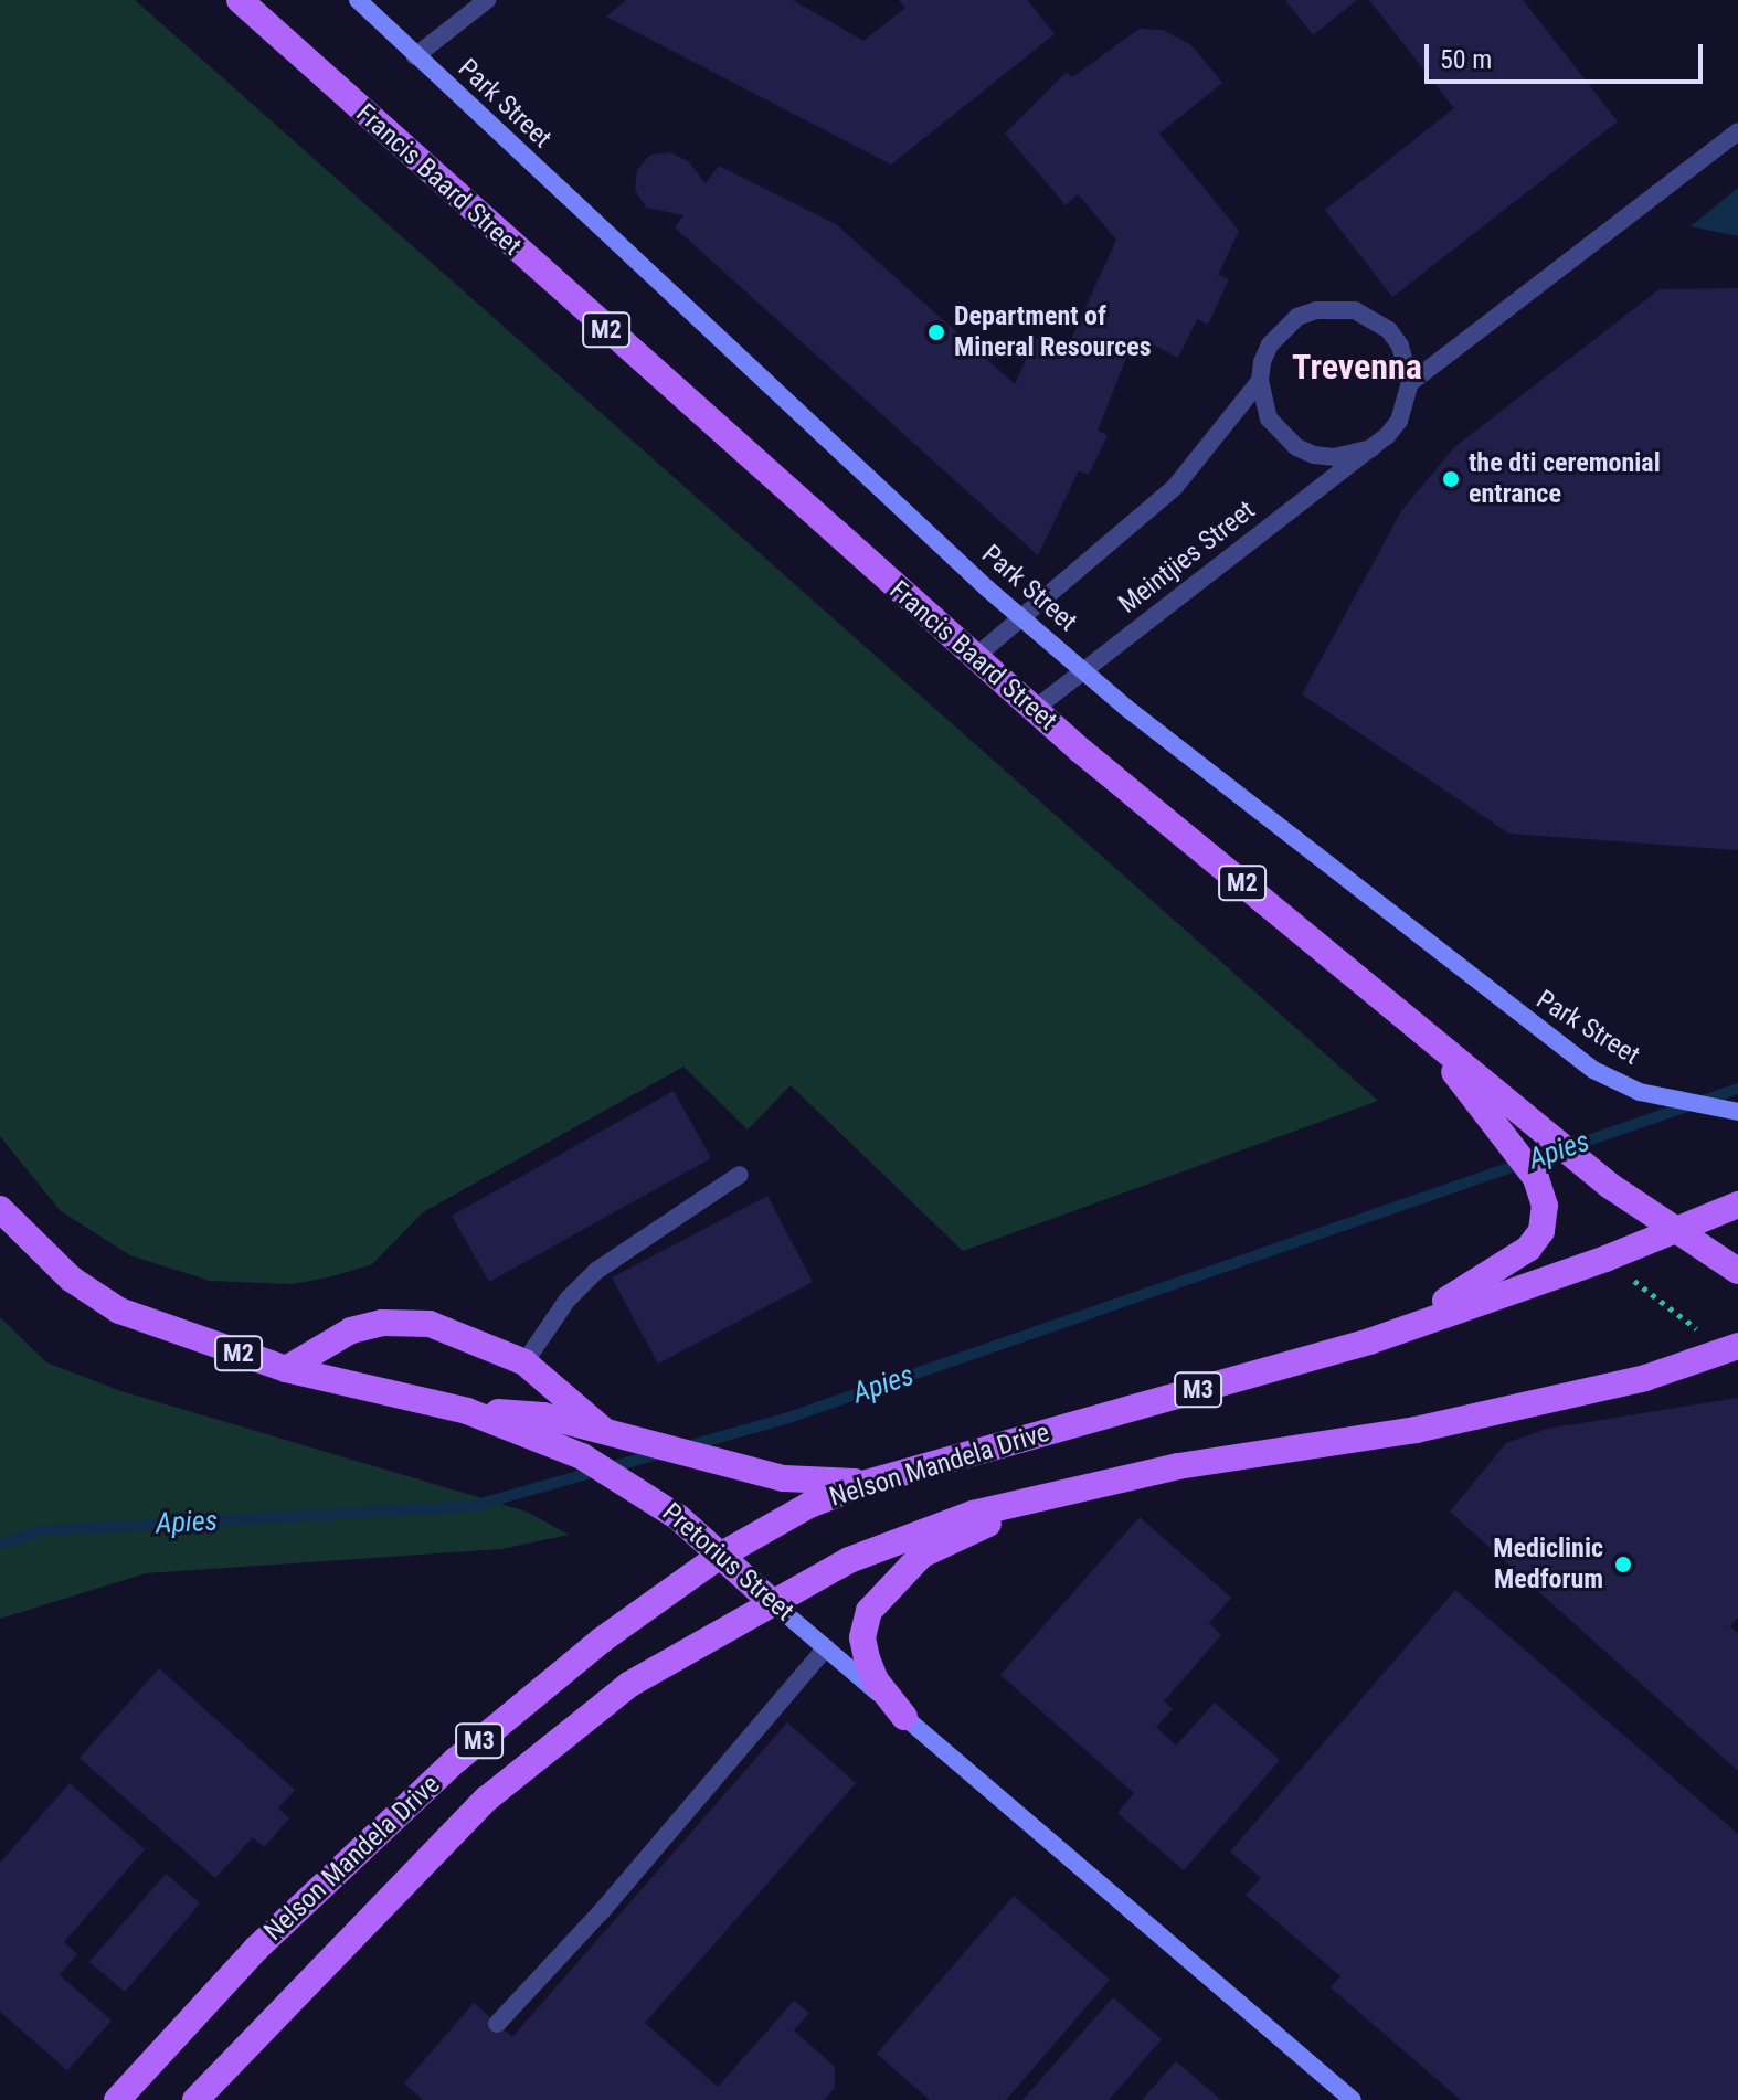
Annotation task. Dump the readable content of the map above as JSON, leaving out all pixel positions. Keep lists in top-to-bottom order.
{
  "streets": {
    "main road": [
      "Francis Baard Street",
      "M2",
      "M3",
      "Nelson Mandela Drive",
      "Pretorius Street"
    ],
    "street": ["Park Street", "Meintjies Street"]
  },
  "crossings": [
    ["Park Street", "Meintjies Street"],
    ["Francis Baard Street", "Meintjies Street"],
    ["Francis Baard Street", "Nelson Mandela Drive"],
    ["Nelson Mandela Drive", "Pretorius Street"]
  ],
  "districts": ["Trevenna"],
  "water": ["Apies"],
  "places": ["Department of Mineral Resources", "the dti ceremonial entrance", "Mediclinic Medforum"],
  "scale_bar": "50 m"
}
